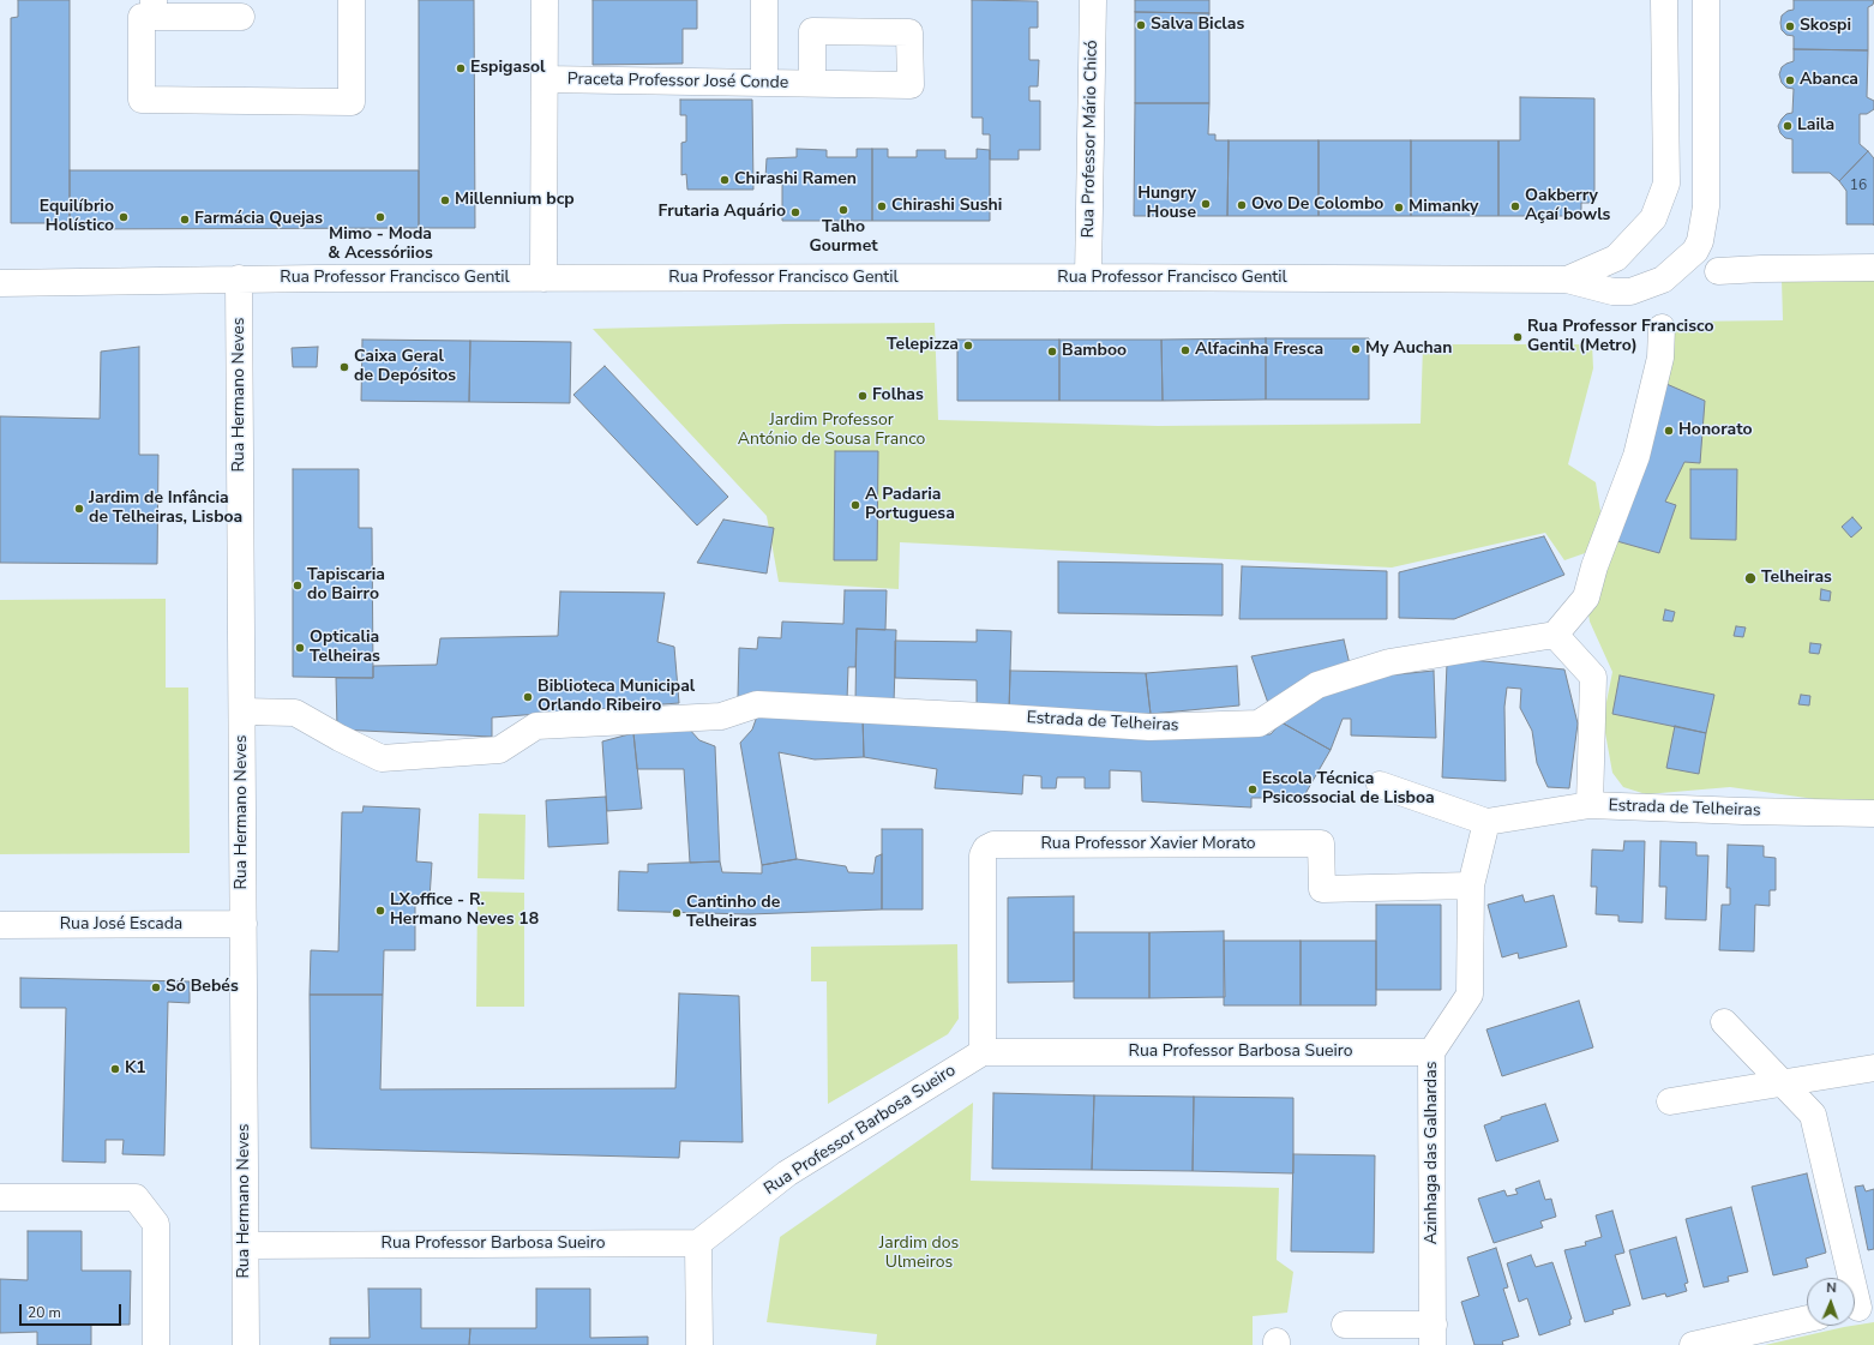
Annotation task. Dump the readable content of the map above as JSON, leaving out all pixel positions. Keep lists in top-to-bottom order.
{
  "streets": {
    "street": [
      "Praceta Professor José Conde",
      "Rua Professor Mário Chicó",
      "Rua Professor Francisco Gentil",
      "Rua Hermano Neves",
      "Estrada de Telheiras",
      "Rua Professor Xavier Morato",
      "Rua José Escada",
      "Rua Professor Barbosa Sueiro",
      "Azinhaga das Galhardas"
    ]
  },
  "crossings": [
    ["Rua Professor Mário Chicó", "Rua Professor Francisco Gentil"],
    ["Rua Professor Francisco Gentil", "Rua Hermano Neves"],
    ["Rua Hermano Neves", "Estrada de Telheiras"],
    ["Rua Hermano Neves", "Rua José Escada"],
    ["Rua Hermano Neves", "Rua Professor Barbosa Sueiro"],
    ["Rua Professor Xavier Morato", "Rua Professor Barbosa Sueiro"],
    ["Rua Professor Xavier Morato", "Azinhaga das Galhardas"],
    ["Rua Professor Barbosa Sueiro", "Azinhaga das Galhardas"]
  ],
  "parks": ["Jardim Professor António de Sousa Franco", "Jardim dos Ulmeiros"],
  "places": [
    "Salva Biclas",
    "Skospi",
    "Espigasol",
    "Abanca",
    "Laila",
    "Chirashi Ramen",
    "Millennium bcp",
    "Hungry House",
    "Ovo De Colombo",
    "Chirashi Sushi",
    "Oakberry Açaí bowls",
    "Mimanky",
    "Talho Gourmet",
    "Frutaria Aquário",
    "Equilíbrio Holístico",
    "Mimo - Moda & Acessóriios",
    "Farmácia Quejas",
    "Rua Professor Francisco Gentil (Metro)",
    "Telepizza",
    "My Auchan",
    "Alfacinha Fresca",
    "Bamboo",
    "Caixa Geral de Depósitos",
    "Folhas",
    "Honorato",
    "A Padaria Portuguesa",
    "Jardim de Infância de Telheiras, Lisboa",
    "Telheiras",
    "Tapiscaria do Bairro",
    "Opticalia Telheiras",
    "Biblioteca Municipal Orlando Ribeiro",
    "Escola Técnica Psicossocial de Lisboa",
    "LXoffice - R. Hermano Neves 18",
    "Cantinho de Telheiras",
    "Só Bebés",
    "K1"
  ],
  "house_numbers": ["16"],
  "scale_bar": "20 m",
  "north": "top"
}
